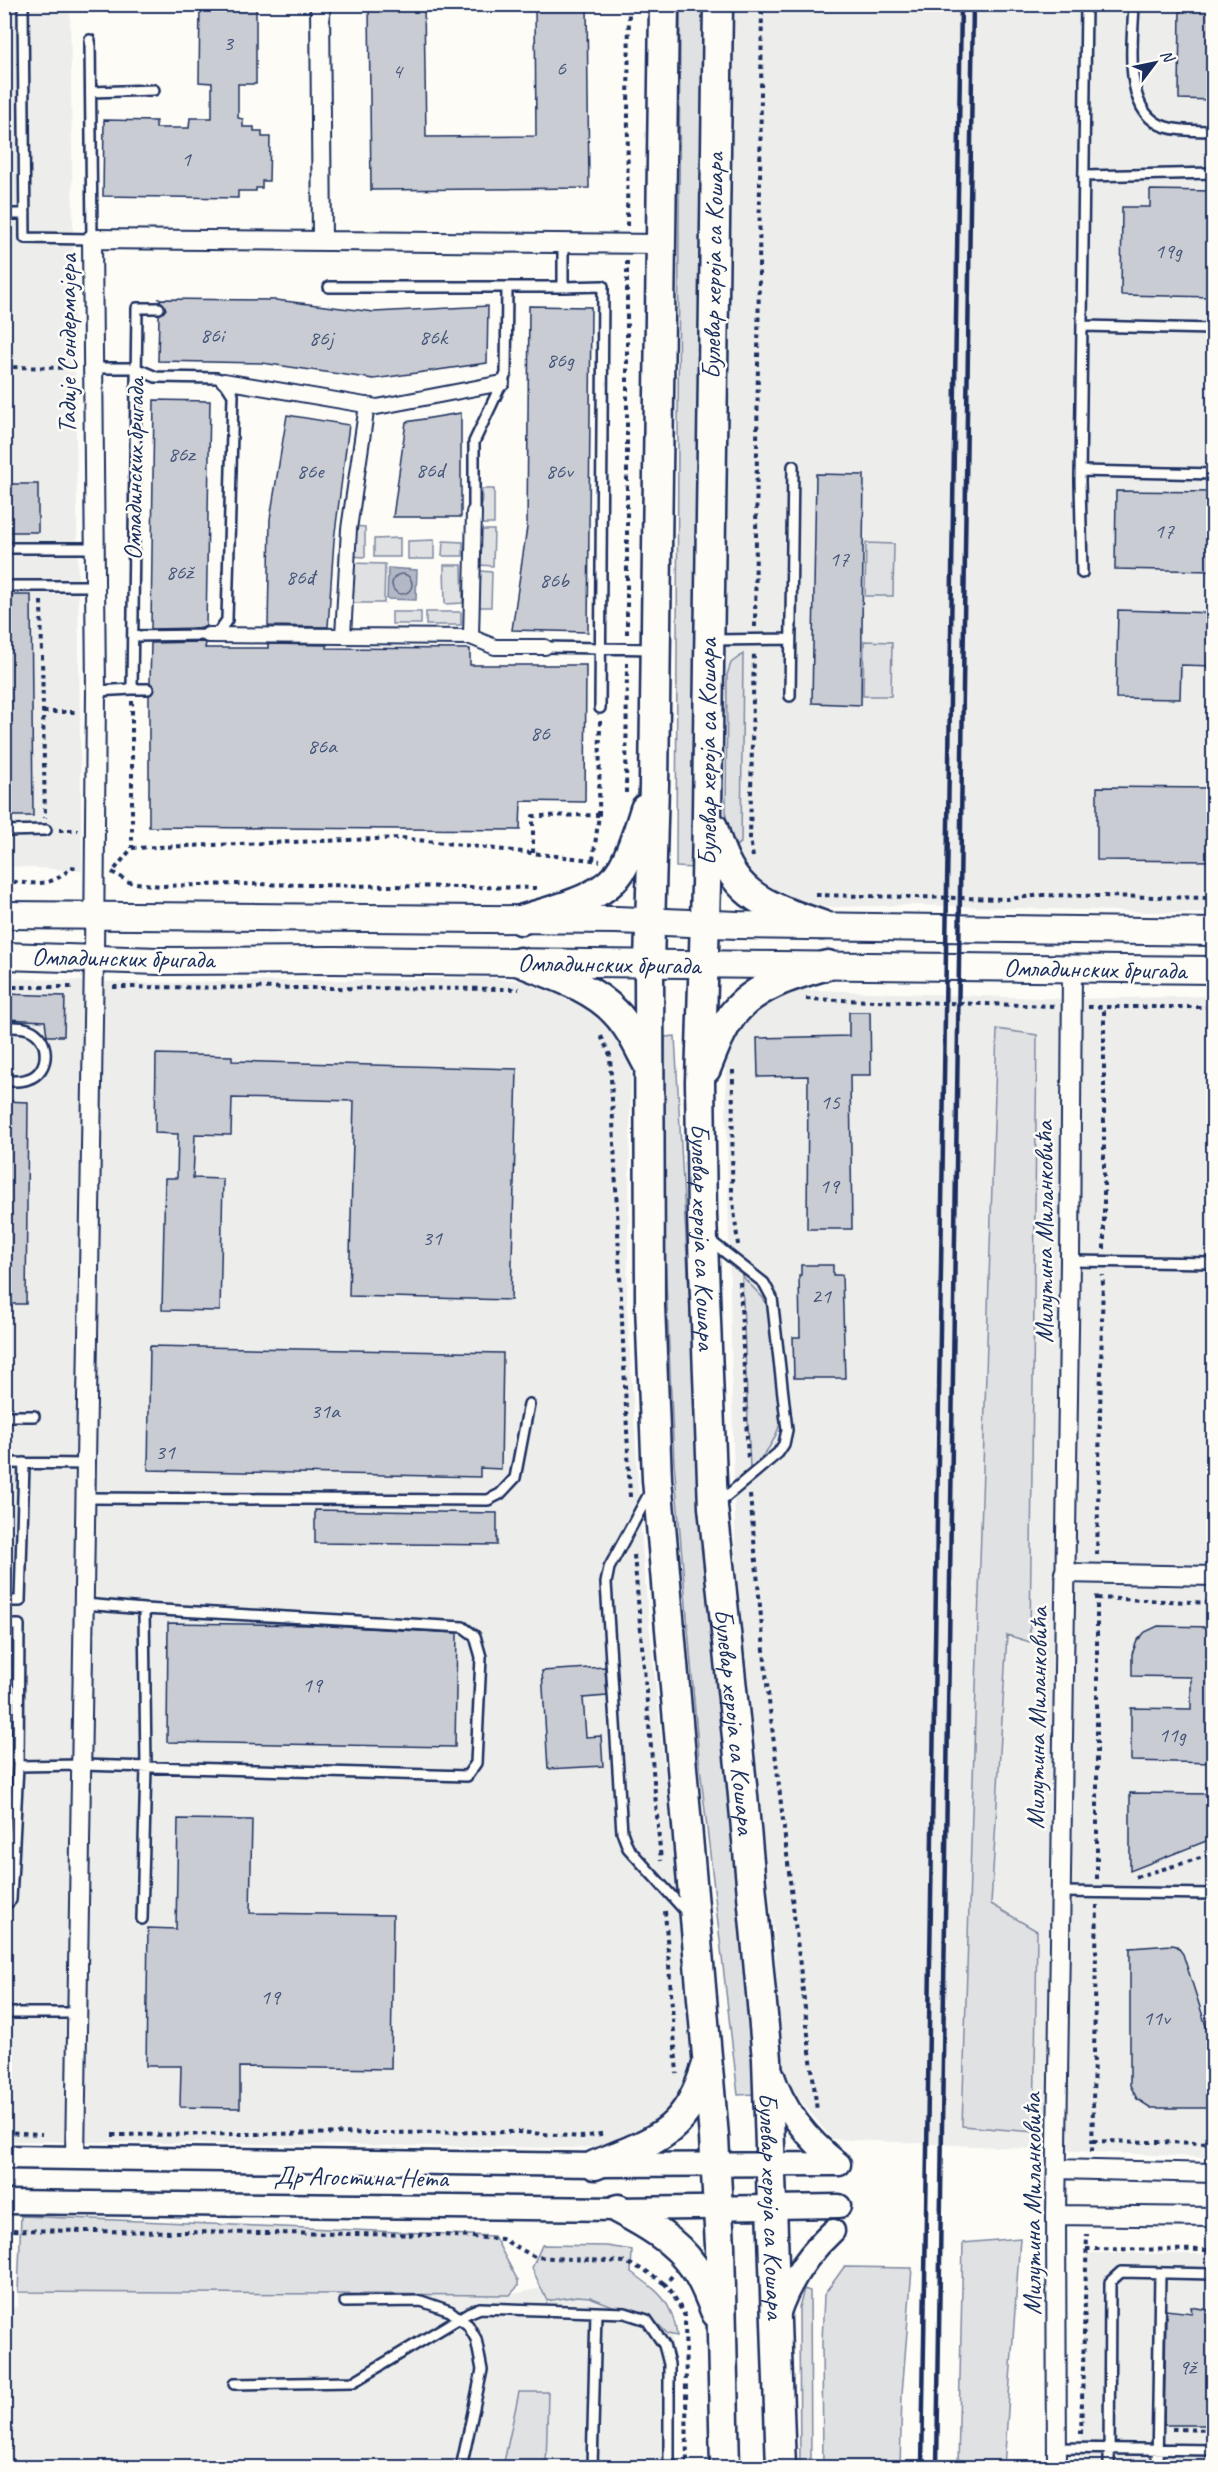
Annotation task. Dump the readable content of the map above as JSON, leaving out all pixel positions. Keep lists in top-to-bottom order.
{
  "streets": {
    "main road": ["Булевар хероја са Кошара", "Омладинских бригада"],
    "street": ["Тадије Сондермајера", "Милутина Миланковића", "Др Агостина Нета"]
  },
  "crossings": [
    ["Булевар хероја са Кошара", "Омладинских бригада"],
    ["Булевар хероја са Кошара", "Др Агостина Нета"],
    ["Тадије Сондермајера", "Омладинских бригада"],
    ["Тадије Сондермајера", "Др Агостина Нета"],
    ["Омладинских бригада", "Милутина Миланковића"]
  ],
  "house_numbers": [
    "3",
    "6",
    "4",
    "1",
    "19g",
    "86i",
    "86k",
    "86j",
    "86g",
    "86z",
    "86d",
    "86e",
    "86v",
    "17",
    "17",
    "86ž",
    "86đ",
    "86b",
    "86",
    "86a",
    "15",
    "19",
    "31",
    "21",
    "31a",
    "31",
    "19",
    "11g",
    "19",
    "11v",
    "9ž"
  ],
  "north": "top right"
}
